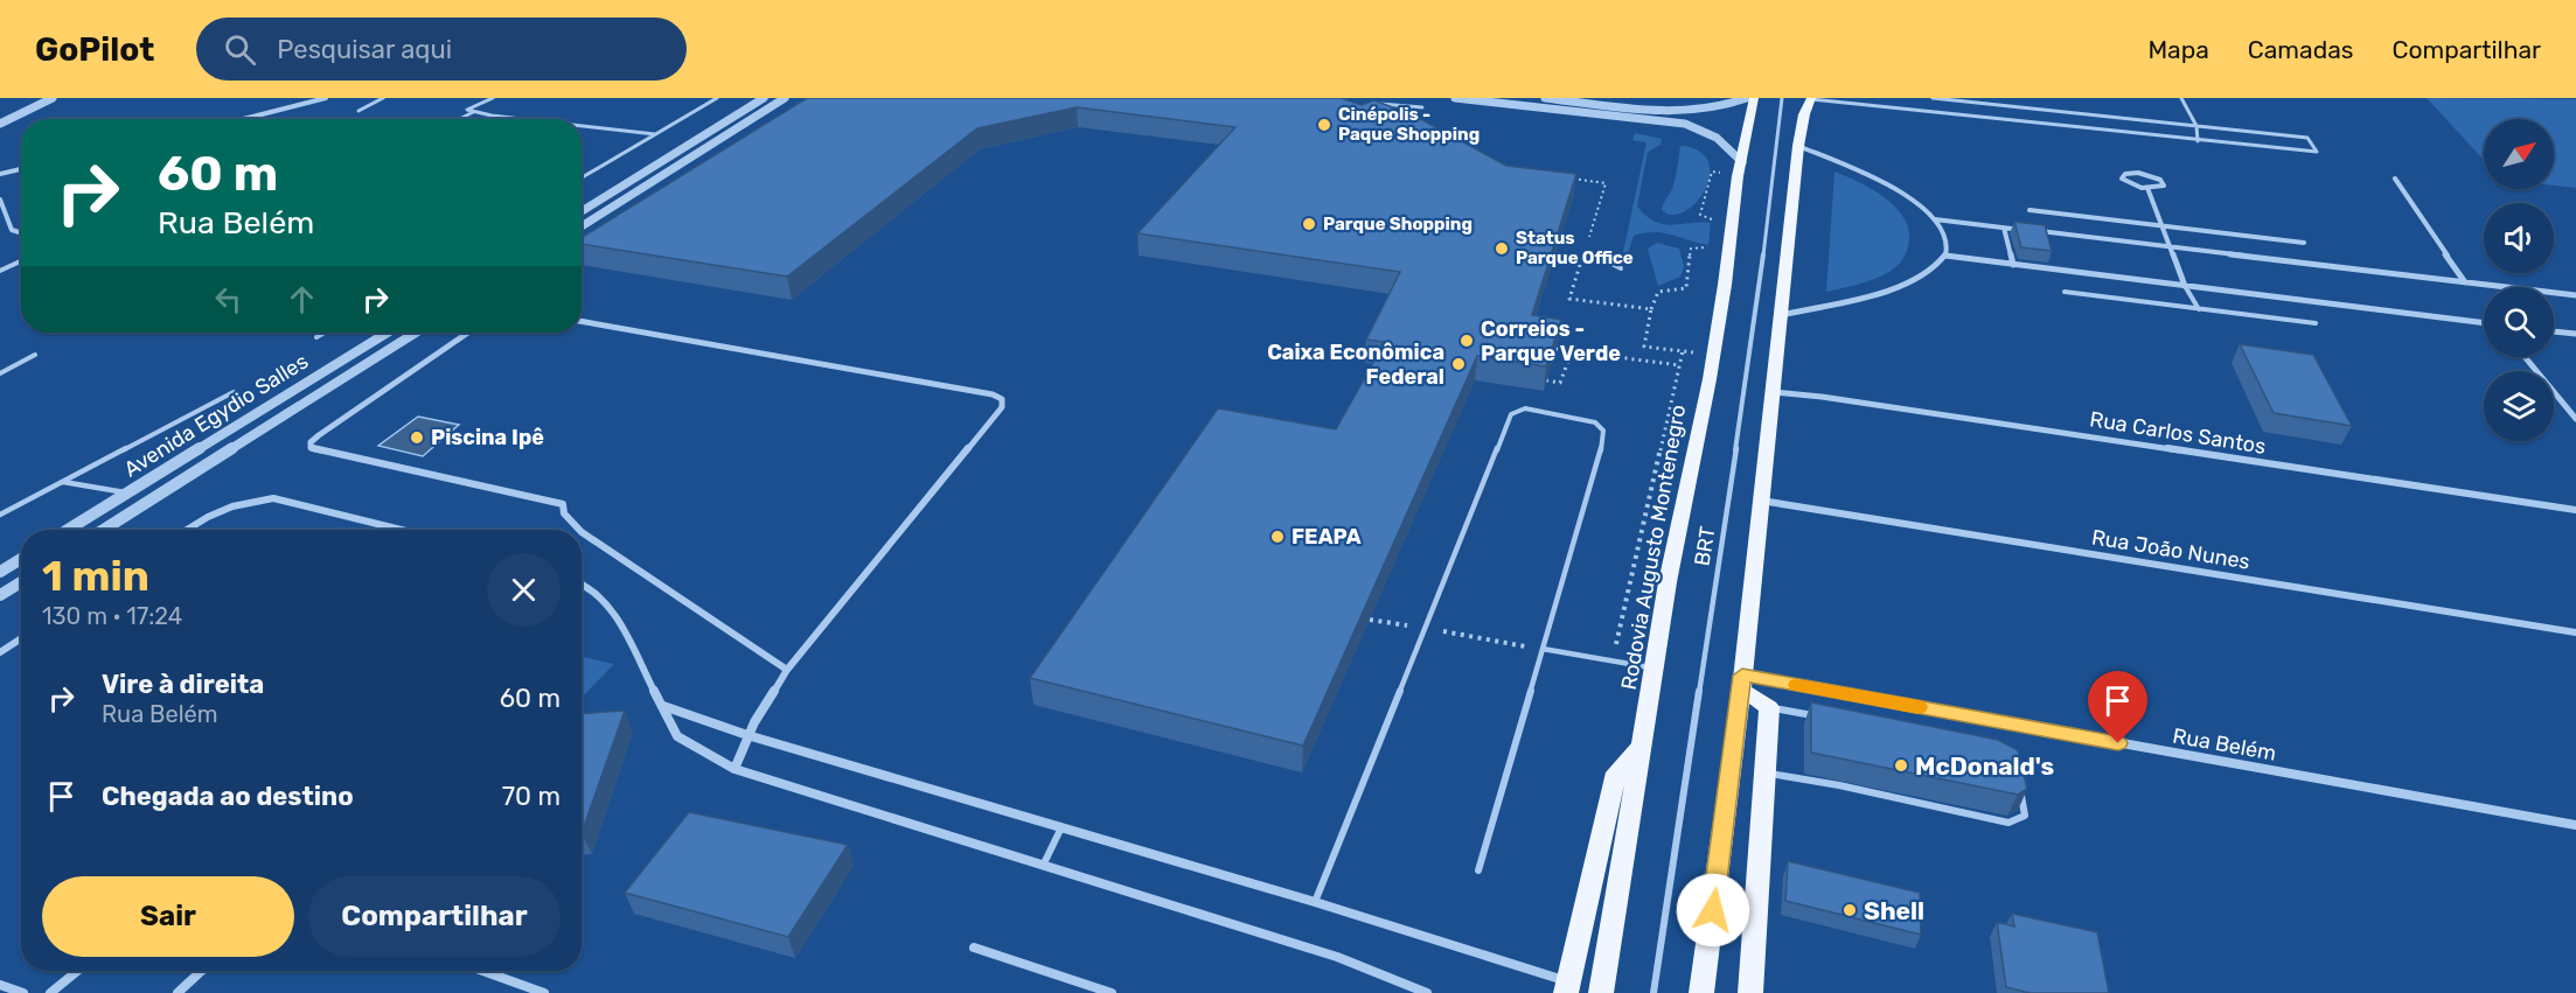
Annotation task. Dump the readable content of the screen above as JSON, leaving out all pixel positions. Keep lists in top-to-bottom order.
{
  "streets": {
    "main road": ["Rodovia Augusto Montenegro"],
    "street": [
      "Avenida Egydio Salles",
      "Rua Carlos Santos",
      "Rua João Nunes",
      "Rua Belém"
    ],
    "lane": ["BRT"]
  },
  "places": [
    "Cinépolis - Paque Shopping",
    "Parque Shopping",
    "Status Parque Office",
    "Correios - Parque Verde",
    "Caixa Econômica Federal",
    "Piscina Ipê",
    "FEAPA",
    "McDonald's",
    "Shell"
  ],
  "north": "top right",
  "page": {
    "header": "GoPilot",
    "search": "Pesquisar aqui",
    "nav": ["Mapa", "Camadas", "Compartilhar"],
    "turn": ["60 m", "Rua Belém"],
    "heading": ["1 min", "130 m · 17:24"],
    "list": [
      {
        "name": "Vire à direita",
        "note": "Rua Belém",
        "value": "60 m"
      },
      {
        "name": "Chegada ao destino",
        "value": "70 m"
      }
    ],
    "buttons": ["Sair", "Compartilhar"]
  }
}
